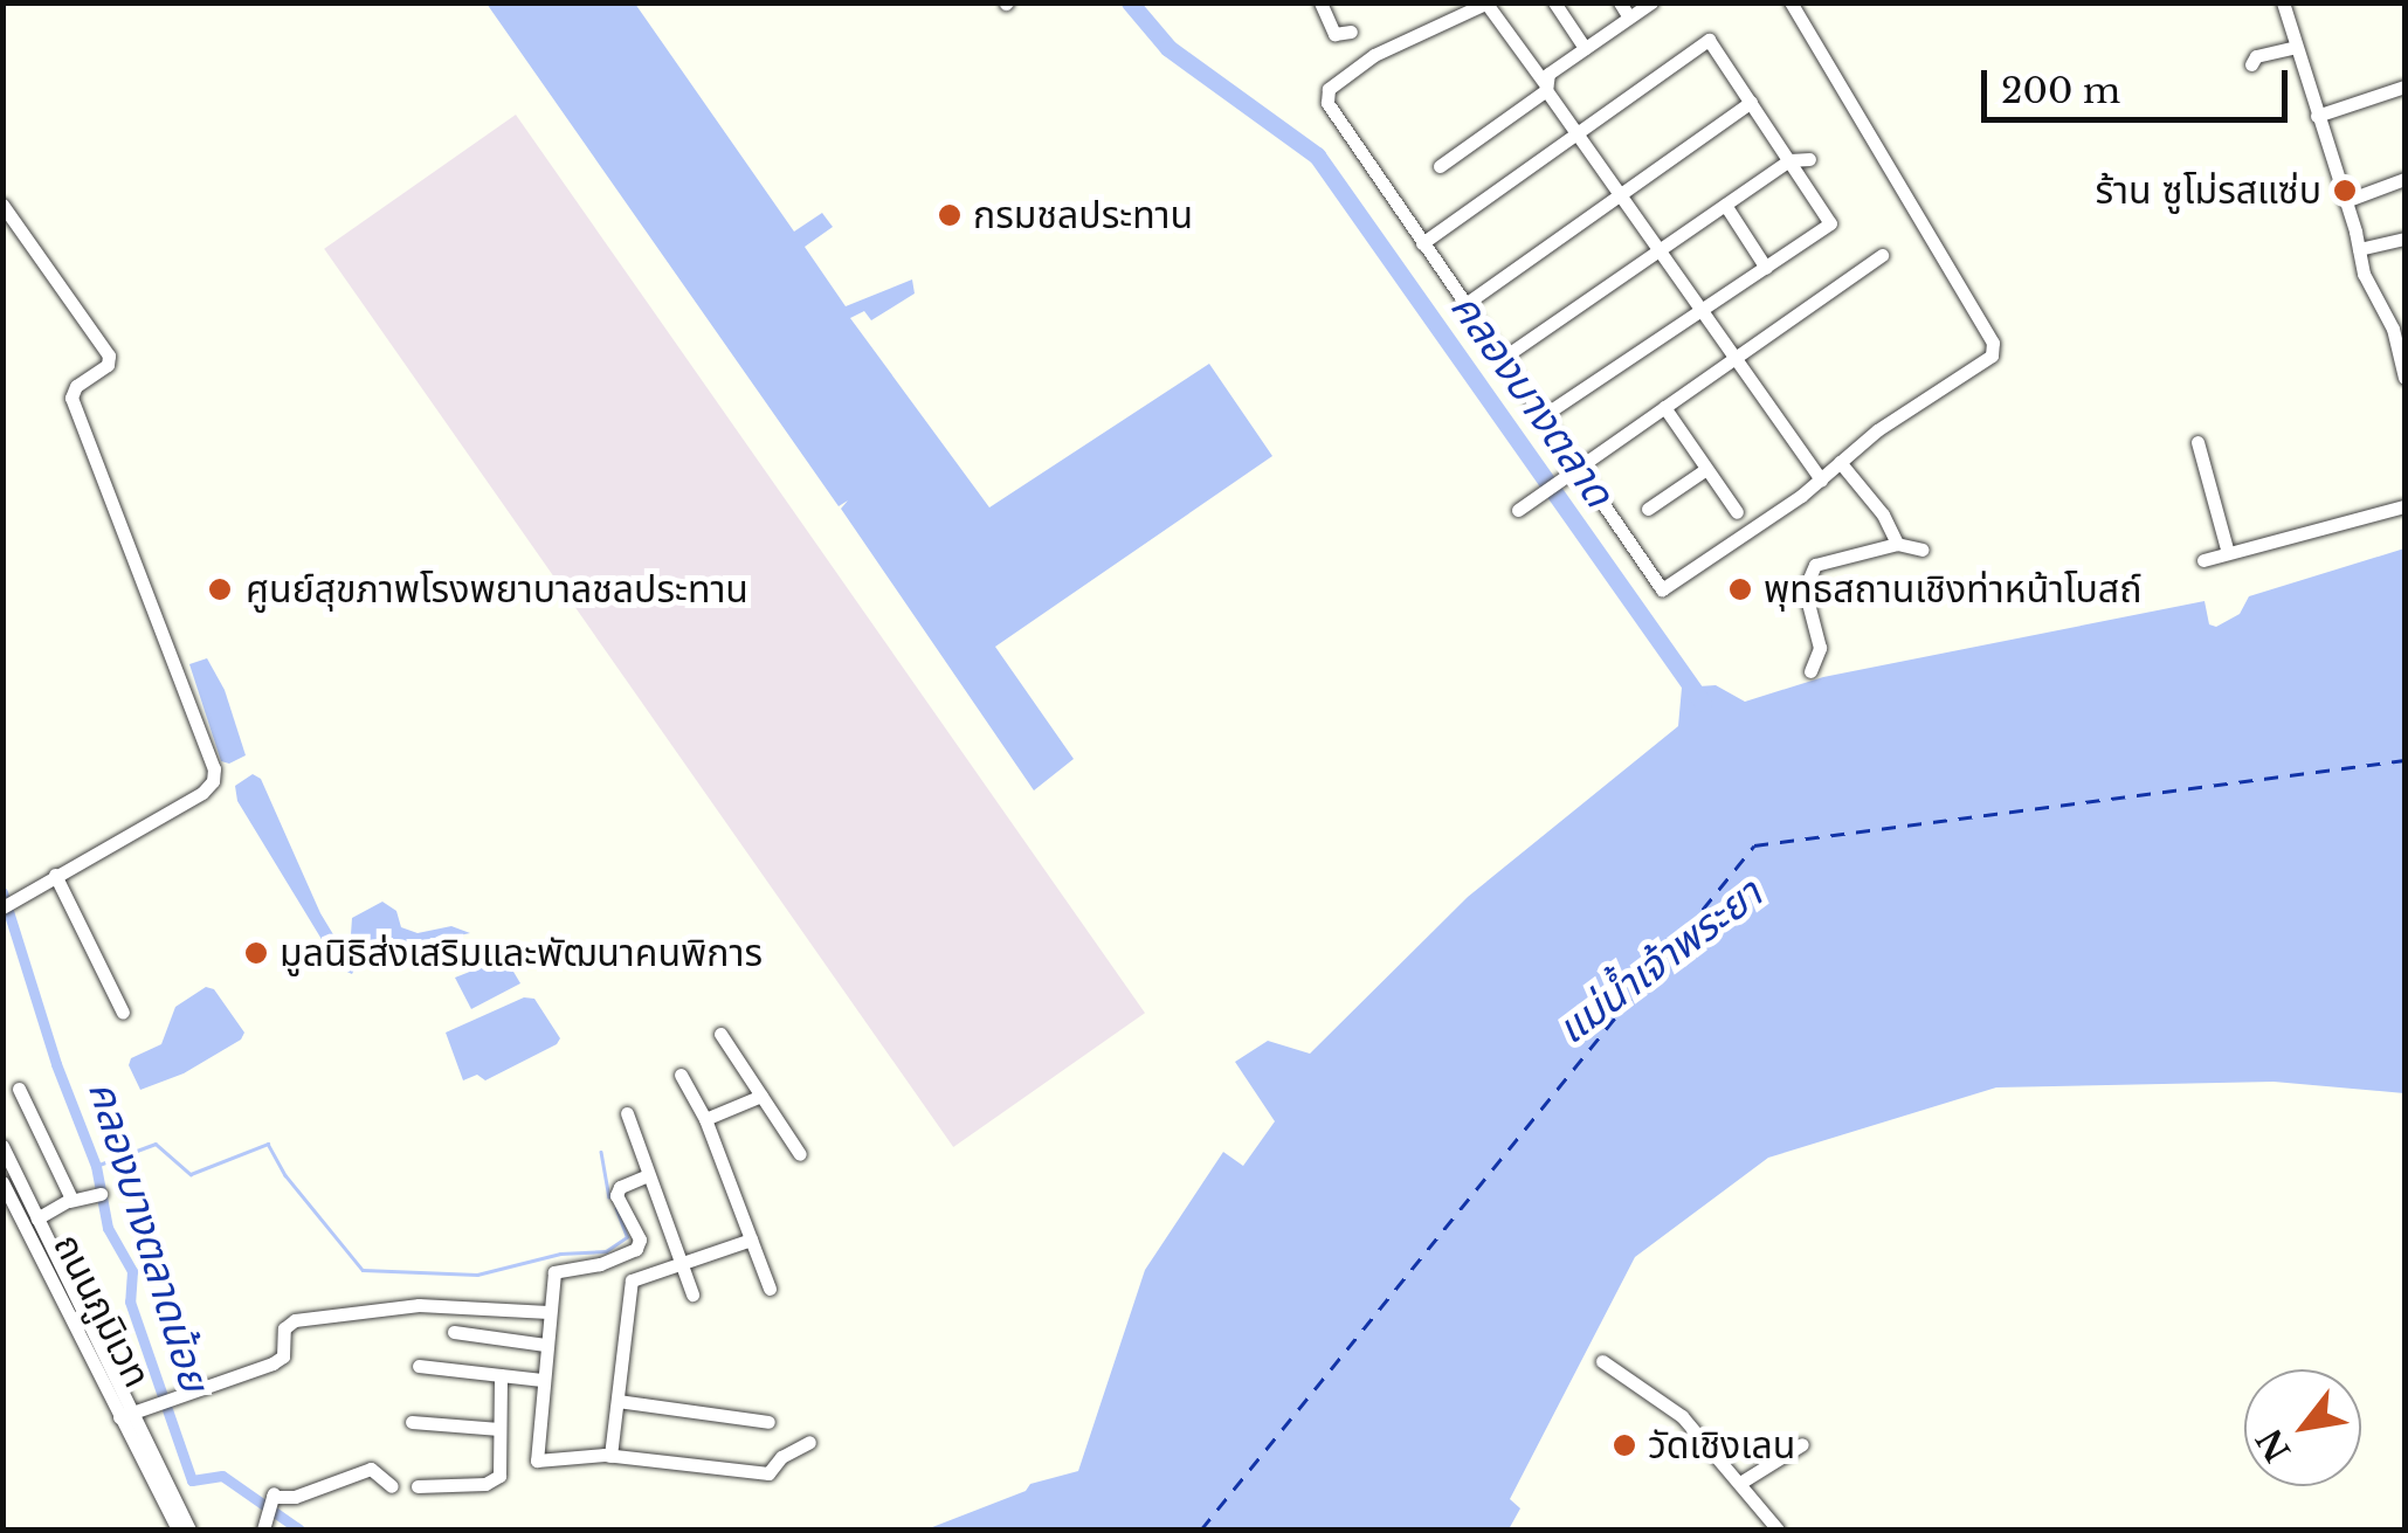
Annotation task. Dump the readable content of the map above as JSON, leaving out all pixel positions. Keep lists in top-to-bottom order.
{
  "streets": {
    "street": ["ถนนภูมิเวท"]
  },
  "water": ["คลองบางตลาด", "แม่น้ำเจ้าพระยา", "คลองบางตลาดน้อย"],
  "places": [
    "ร้าน ซูโม่รสแซ่บ",
    "กรมชลประทาน",
    "ศูนย์สุขภาพโรงพยาบาลชลประทาน",
    "พุทธสถานเชิงท่าหน้าโบสถ์",
    "มูลนิธิส่งเสริมและพัฒนาคนพิการ",
    "วัดเชิงเลน"
  ],
  "scale_bar": "200 m",
  "north": "bottom left"
}
